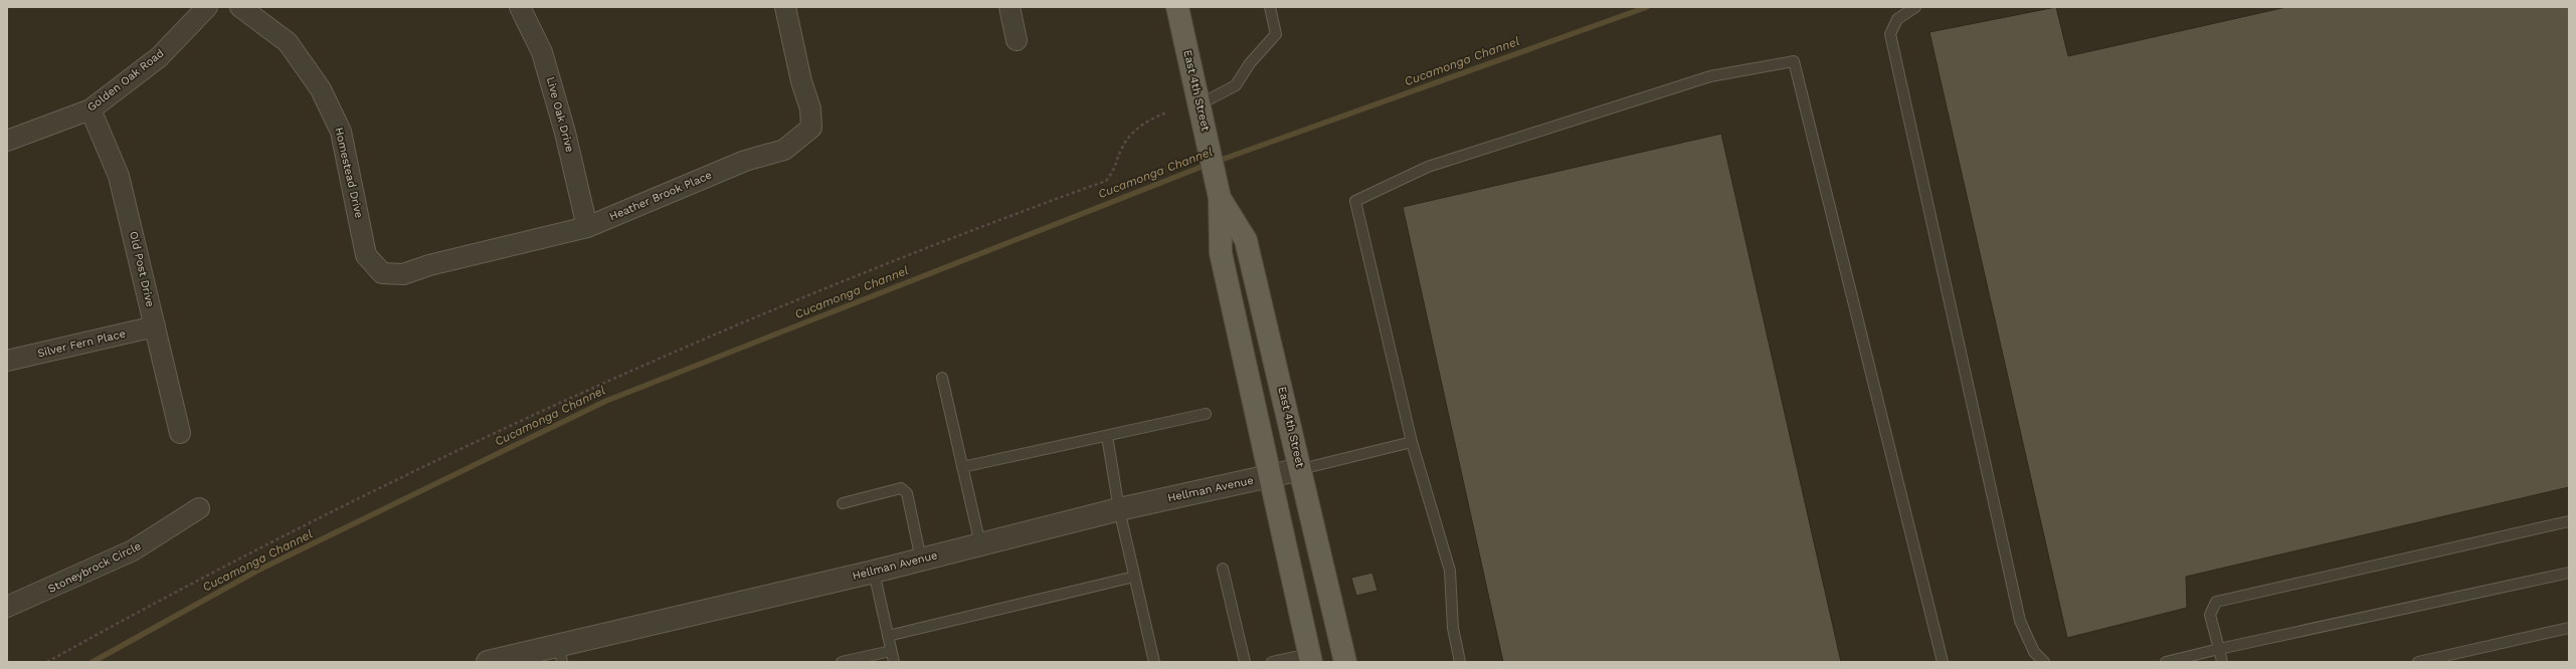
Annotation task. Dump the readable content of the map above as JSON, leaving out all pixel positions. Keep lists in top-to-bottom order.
{
  "streets": {
    "main road": ["East 4th Street"],
    "street": [
      "Golden Oak Road",
      "Live Oak Drive",
      "Homestead Drive",
      "Heather Brook Place",
      "Old Post Drive",
      "Silver Fern Place",
      "Hellman Avenue",
      "Stoneybrock Circle"
    ]
  },
  "crossings": [
    ["Golden Oak Road", "Old Post Drive"],
    ["East 4th Street", "Hellman Avenue"],
    ["Live Oak Drive", "Heather Brook Place"],
    ["Homestead Drive", "Heather Brook Place"],
    ["Old Post Drive", "Silver Fern Place"]
  ],
  "water": ["Cucamonga Channel"]
}
